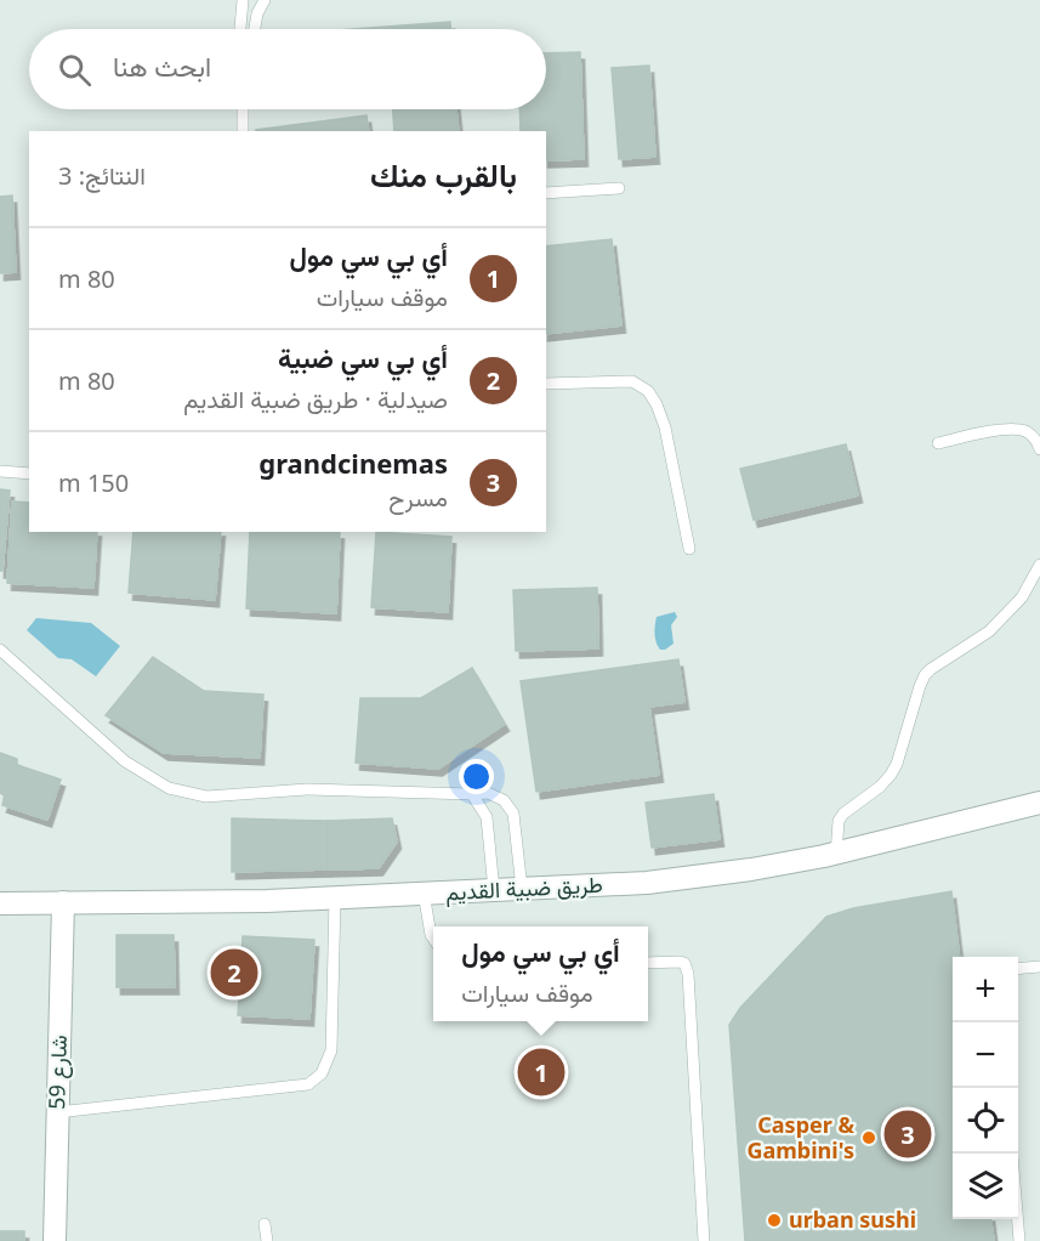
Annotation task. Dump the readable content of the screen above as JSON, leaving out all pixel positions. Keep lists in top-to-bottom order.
{
  "streets": {
    "street": ["طريق ضبية القديم", "شارع 59"]
  },
  "crossings": [
    ["طريق ضبية القديم", "شارع 59"]
  ],
  "places": ["Casper & Gambini's", "urban sushi"],
  "page": {
    "search": "ابحث هنا",
    "heading": ["بالقرب منك", "النتائج: 3"],
    "list": [
      {
        "mark": "1",
        "name": "أي بي سي مول",
        "note": "موقف سيارات",
        "value": "80 m"
      },
      {
        "mark": "2",
        "name": "أي بي سي ضبية",
        "note": "صيدلية · طريق ضبية القديم",
        "value": "80 m"
      },
      {
        "mark": "3",
        "name": "grandcinemas",
        "note": "مسرح",
        "value": "150 m"
      }
    ],
    "popup": ["أي بي سي مول", "موقف سيارات"],
    "pins": ["2", "1", "3"],
    "map_buttons": ["+", "−"]
  }
}
